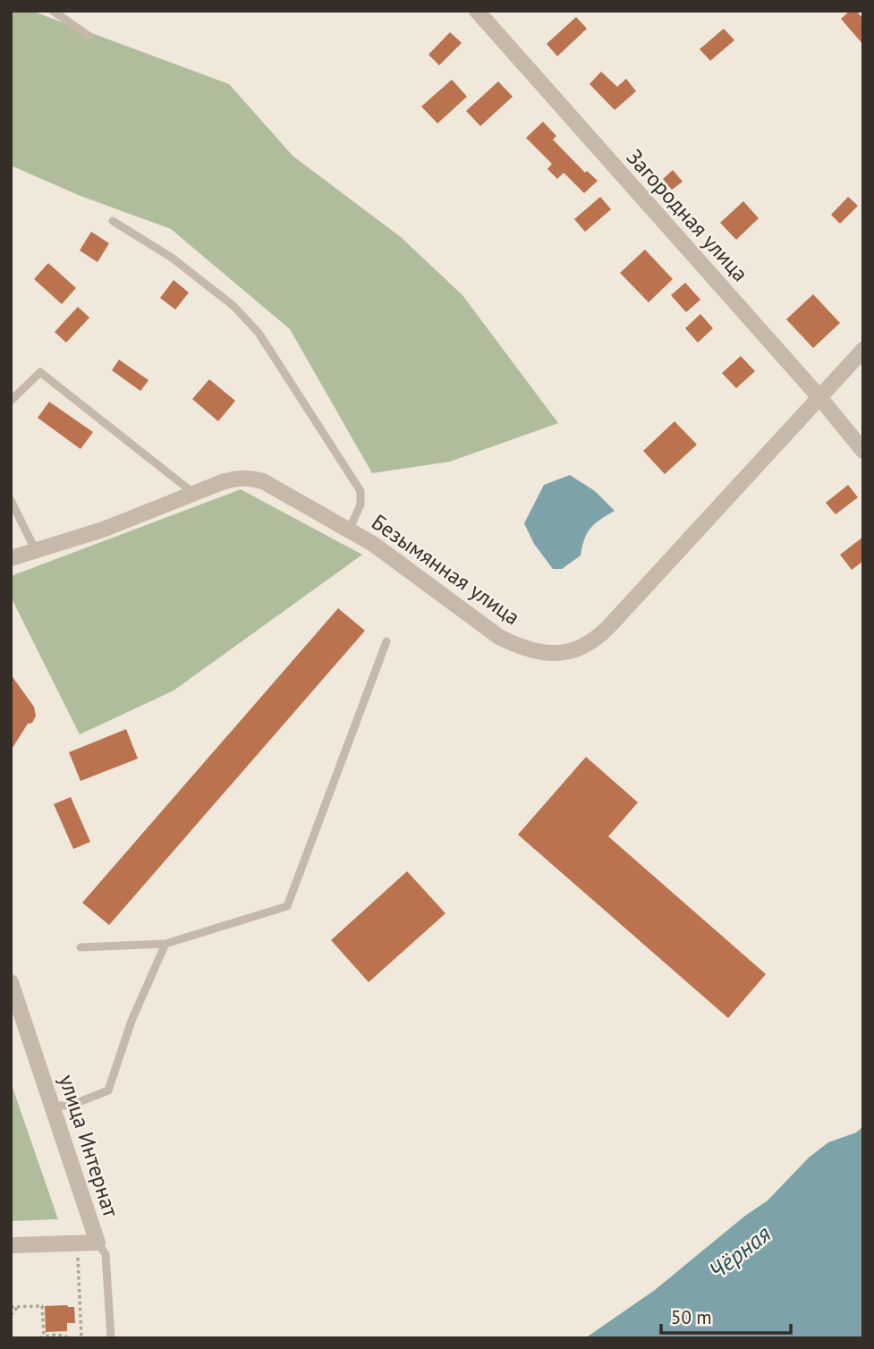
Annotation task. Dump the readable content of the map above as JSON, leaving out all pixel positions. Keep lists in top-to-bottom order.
{
  "streets": {
    "street": ["Загородная улица", "Безымянная улица", "улица Интернат"]
  },
  "crossings": [
    ["Загородная улица", "Безымянная улица"]
  ],
  "water": ["Чёрная"],
  "scale_bar": "50 m"
}
